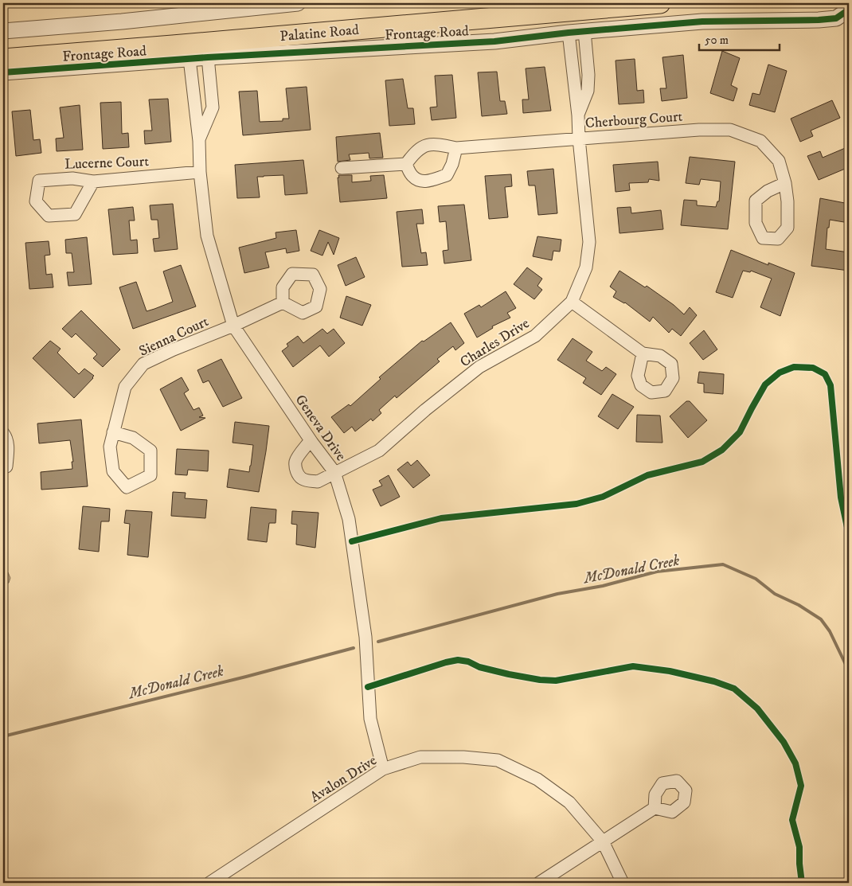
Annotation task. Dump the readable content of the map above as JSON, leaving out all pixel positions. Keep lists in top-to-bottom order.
{
  "streets": {
    "highway": ["Palatine Road"],
    "street": [
      "Frontage Road",
      "Cherbourg Court",
      "Lucerne Court",
      "Sienna Court",
      "Charles Drive",
      "Geneva Drive",
      "Avalon Drive"
    ]
  },
  "crossings": [
    ["Frontage Road", "Charles Drive"],
    ["Frontage Road", "Geneva Drive"],
    ["Cherbourg Court", "Charles Drive"],
    ["Lucerne Court", "Geneva Drive"],
    ["Sienna Court", "Geneva Drive"],
    ["Charles Drive", "Geneva Drive"],
    ["Geneva Drive", "Avalon Drive"]
  ],
  "water": ["McDonald Creek"],
  "scale_bar": "50 m"
}
